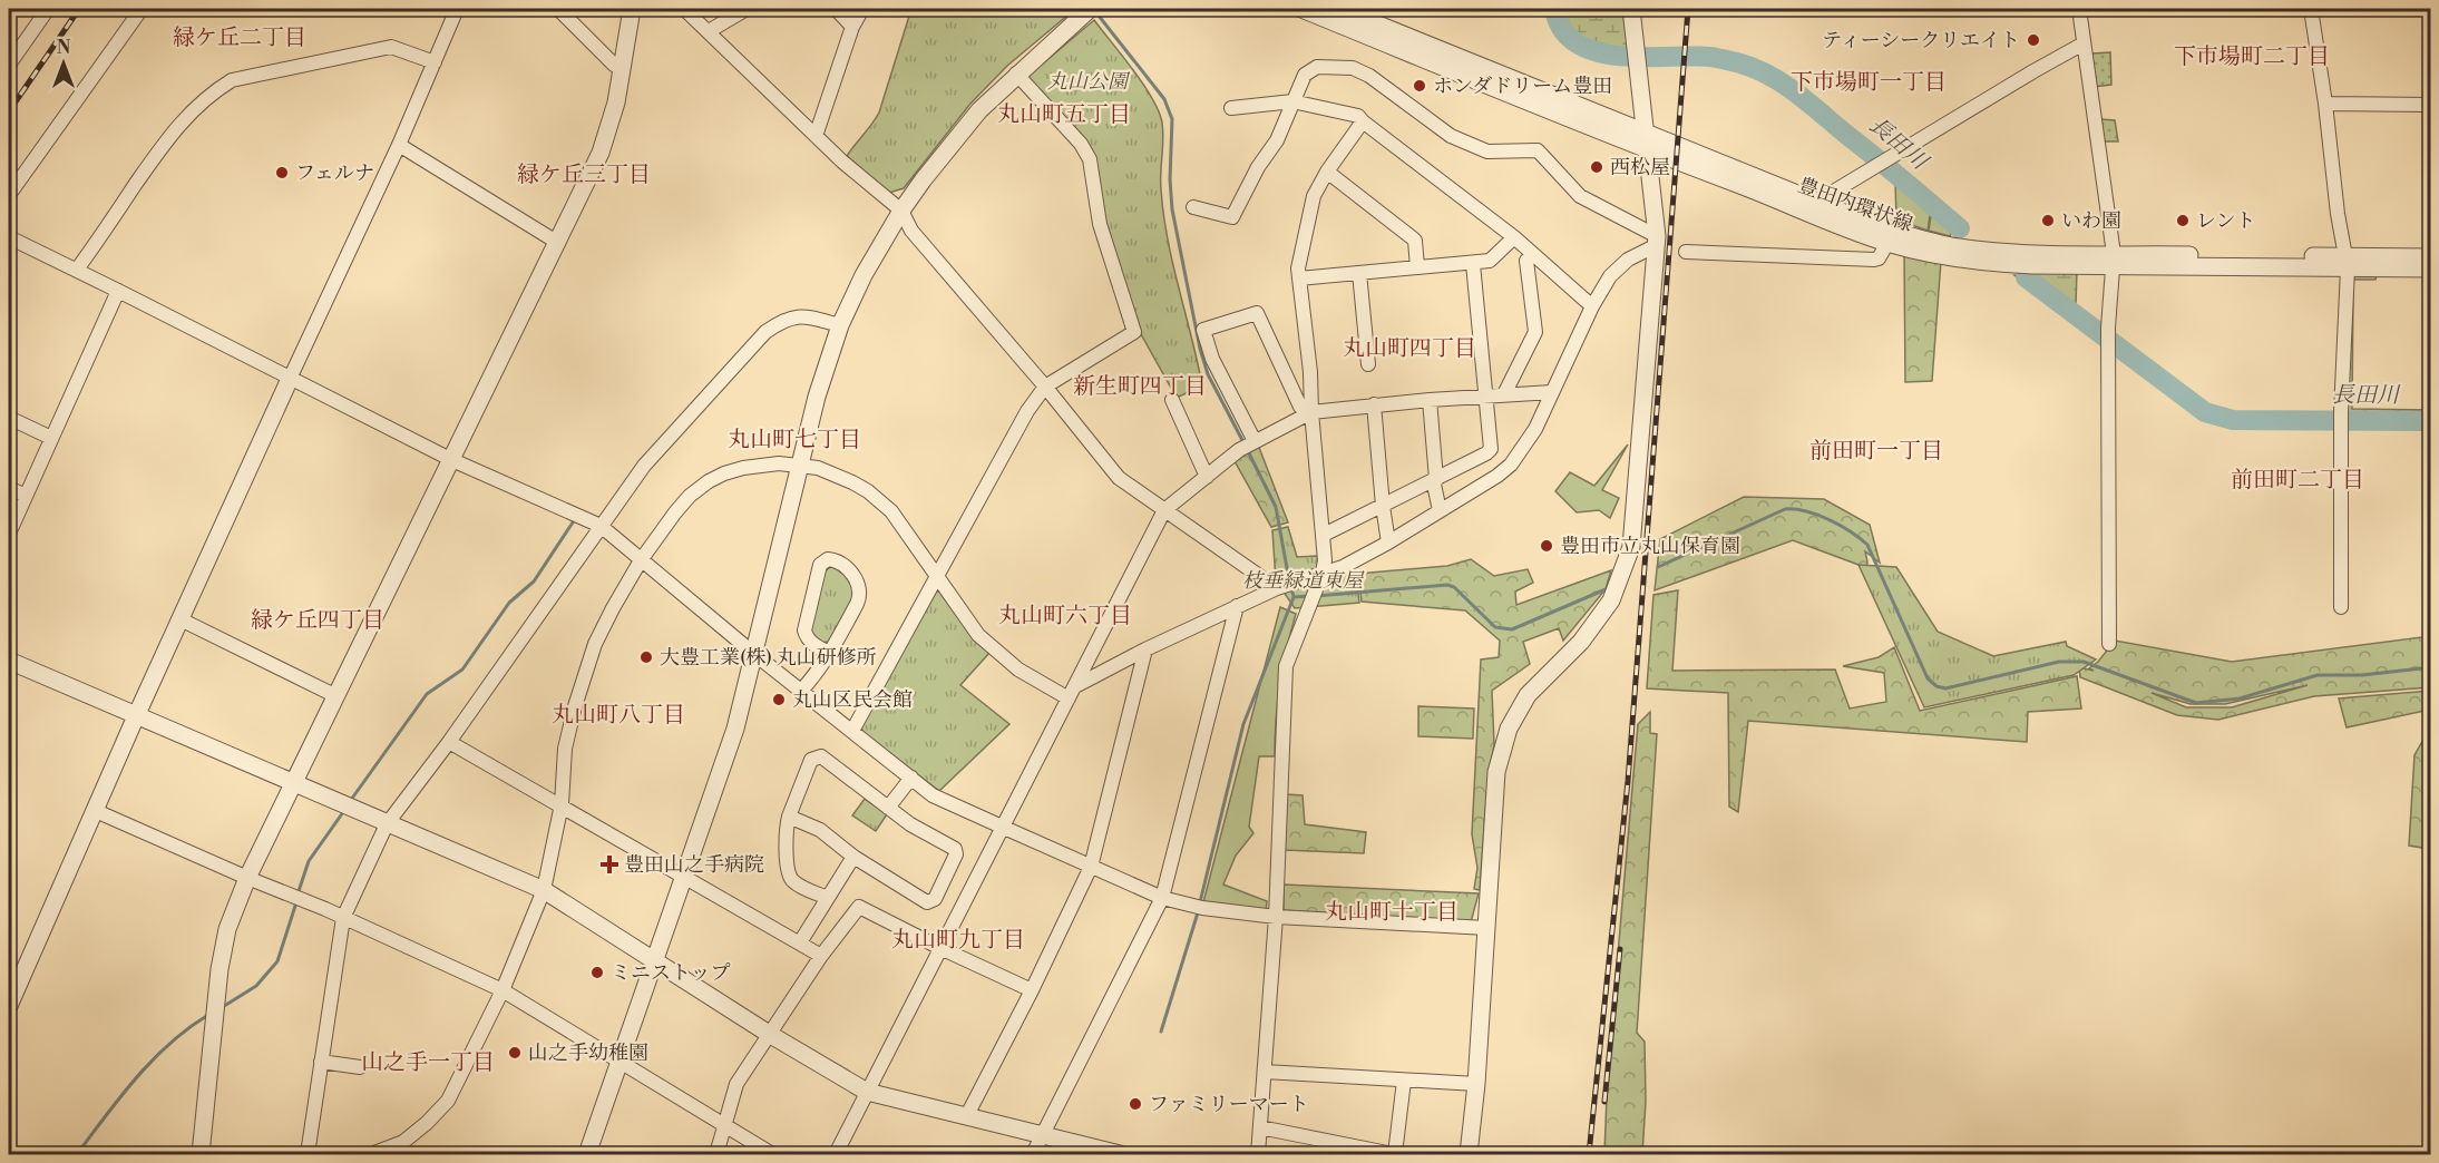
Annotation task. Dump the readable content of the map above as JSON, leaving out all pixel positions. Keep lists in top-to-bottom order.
{
  "streets": {
    "street": ["豊田内環状線"]
  },
  "districts": [
    "緑ケ丘二丁目",
    "下市場町二丁目",
    "下市場町一丁目",
    "丸山町五丁目",
    "緑ケ丘三丁目",
    "丸山町四丁目",
    "新生町四丁目",
    "丸山町七丁目",
    "前田町一丁目",
    "前田町二丁目",
    "丸山町六丁目",
    "緑ケ丘四丁目",
    "丸山町八丁目",
    "丸山町十丁目",
    "丸山町九丁目",
    "山之手一丁目"
  ],
  "water": ["長田川"],
  "parks": ["丸山公園", "枝垂緑道東屋"],
  "places": {
    "other": [
      "ティーシークリエイト",
      "ホンダドリーム豊田",
      "西松屋",
      "フェルナ",
      "いわ園",
      "レント",
      "豊田市立丸山保育園",
      "大豊工業(株) 丸山研修所",
      "丸山区民会館",
      "ミニストップ",
      "山之手幼稚園",
      "ファミリーマート"
    ],
    "health": ["豊田山之手病院"]
  },
  "north": "top"
}
